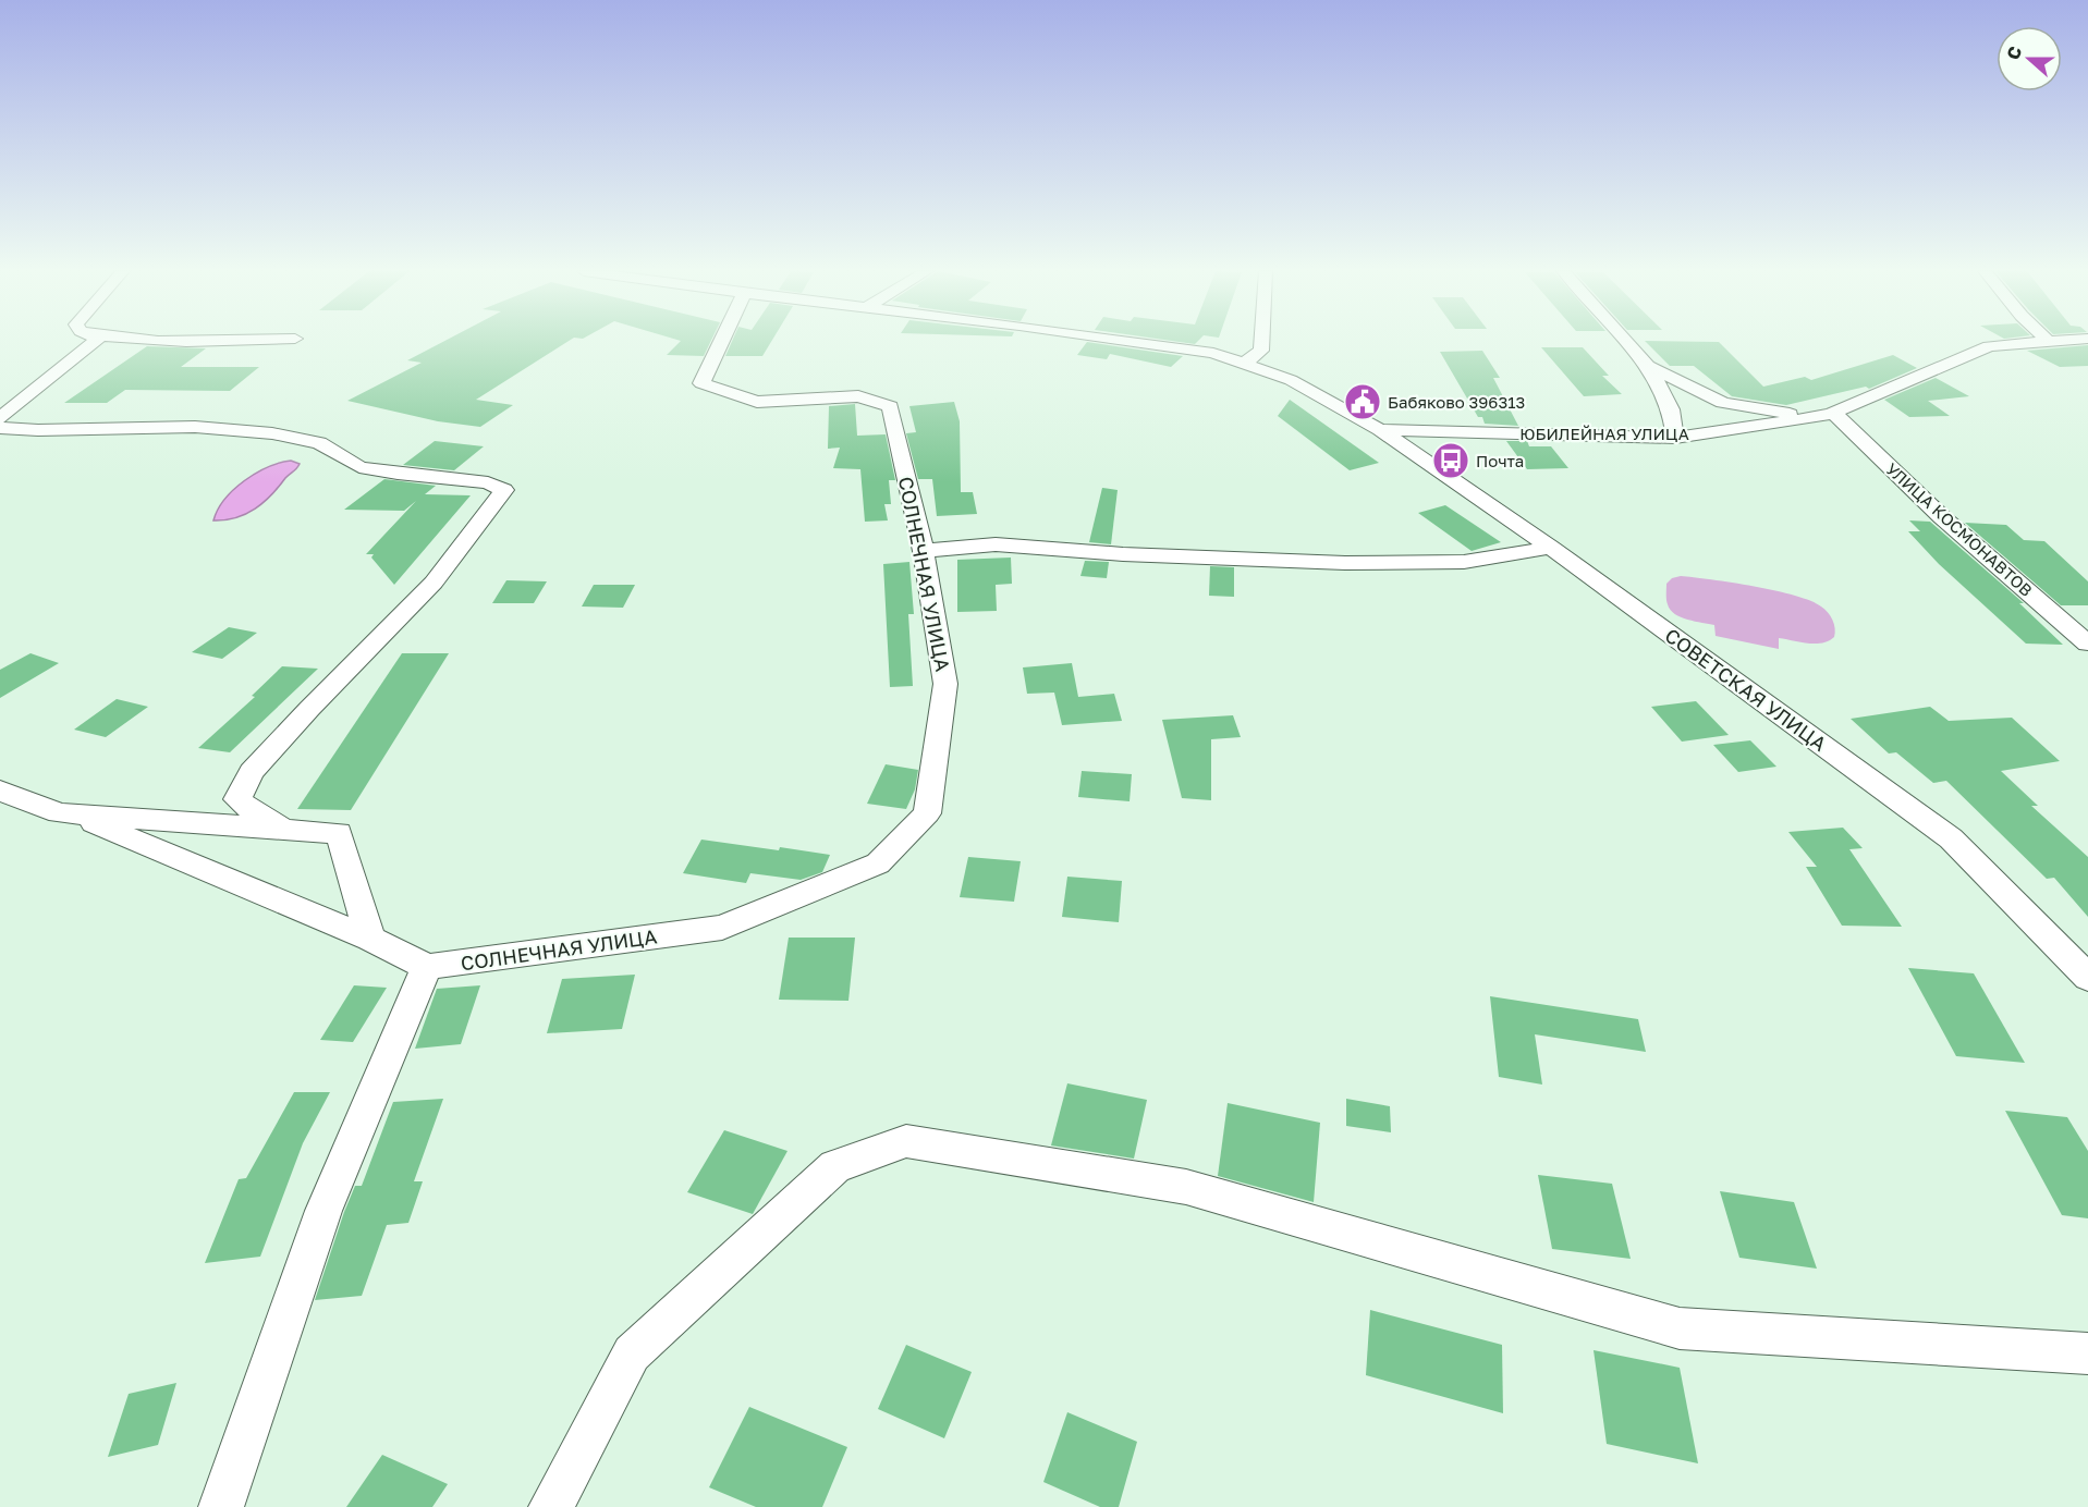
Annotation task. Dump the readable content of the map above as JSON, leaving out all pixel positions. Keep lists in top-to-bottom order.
{
  "streets": {
    "street": [
      "ЮБИЛЕЙНАЯ УЛИЦА",
      "УЛИЦА КОСМОНАВТОВ",
      "СОЛНЕЧНАЯ УЛИЦА",
      "СОВЕТСКАЯ УЛИЦА"
    ]
  },
  "crossings": [
    ["ЮБИЛЕЙНАЯ УЛИЦА", "УЛИЦА КОСМОНАВТОВ"],
    ["ЮБИЛЕЙНАЯ УЛИЦА", "СОВЕТСКАЯ УЛИЦА"]
  ],
  "places": {
    "public building": ["Бабяково 396313"],
    "bus stop": ["Почта"]
  },
  "north": "left"
}
